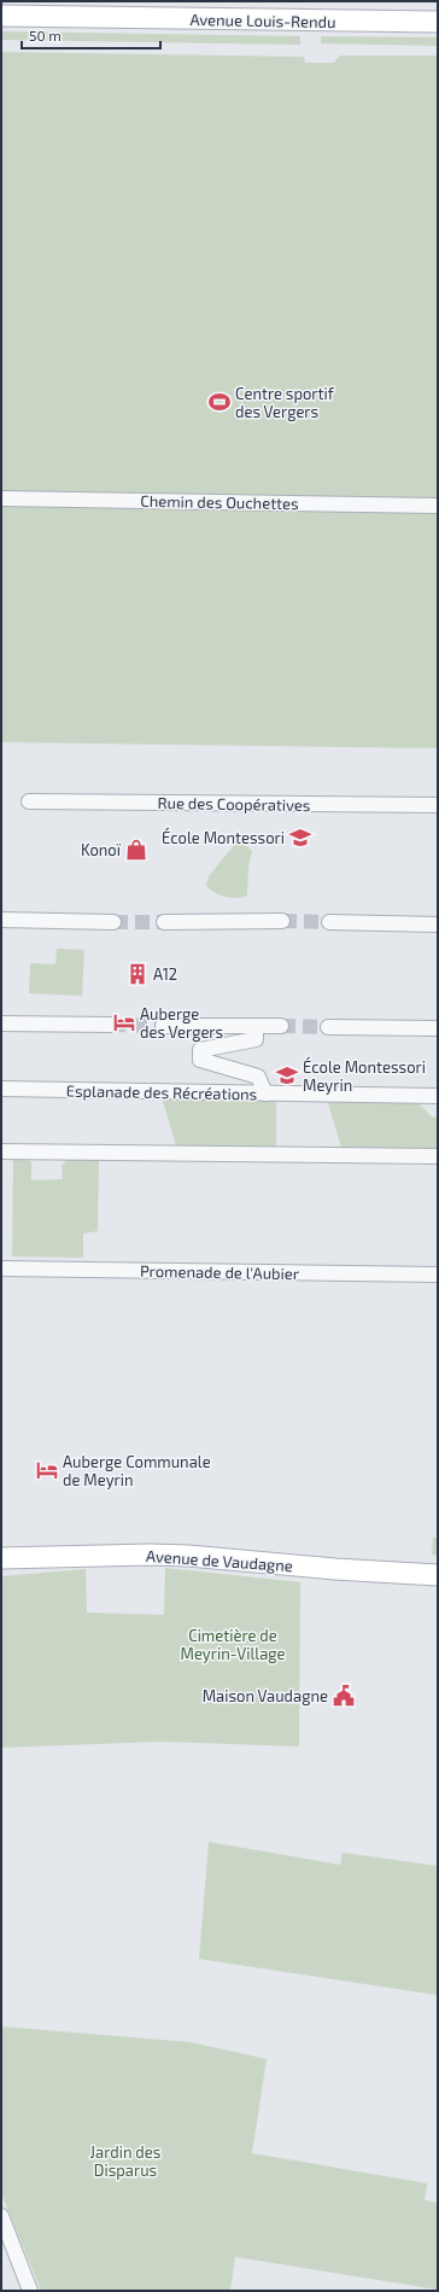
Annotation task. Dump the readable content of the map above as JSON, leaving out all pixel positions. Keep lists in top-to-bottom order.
{
  "streets": {
    "main road": ["Avenue Louis-Rendu", "Avenue de Vaudagne"],
    "street": [
      "Chemin des Ouchettes",
      "Rue des Coopératives",
      "Esplanade des Récréations",
      "Promenade de l'Aubier"
    ]
  },
  "parks": ["Cimetière de Meyrin-Village", "Jardin des Disparus"],
  "places": {
    "sports": ["Centre sportif des Vergers"],
    "school or university": ["École Montessori", "École Montessori Meyrin"],
    "shop": ["Konoï"],
    "building": ["A12"],
    "hotel": ["Auberge des Vergers", "Auberge Communale de Meyrin"],
    "public building": ["Maison Vaudagne"]
  },
  "scale_bar": "50 m"
}
